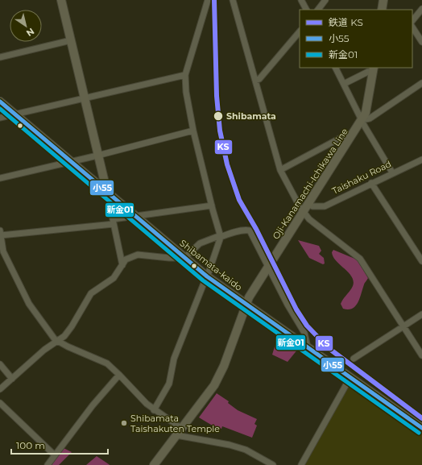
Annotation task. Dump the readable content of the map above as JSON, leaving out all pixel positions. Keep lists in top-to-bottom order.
{
  "streets": {
    "main road": ["Oji-Kanamachi-Ichikawa Line", "Shibamata-kaido"],
    "street": ["Taishaku Road"]
  },
  "crossings": [
    ["Taishaku Road", "Oji-Kanamachi-Ichikawa Line"],
    ["Oji-Kanamachi-Ichikawa Line", "Shibamata-kaido"]
  ],
  "places": ["Shibamata", "Shibamata Taishakuten Temple"],
  "lines": ["rail line KS", "transit line 小55", "transit line 新金01"],
  "legend": ["鉄道 KS", "小55", "新金01"],
  "scale_bar": "100 m",
  "north": "bottom right"
}
